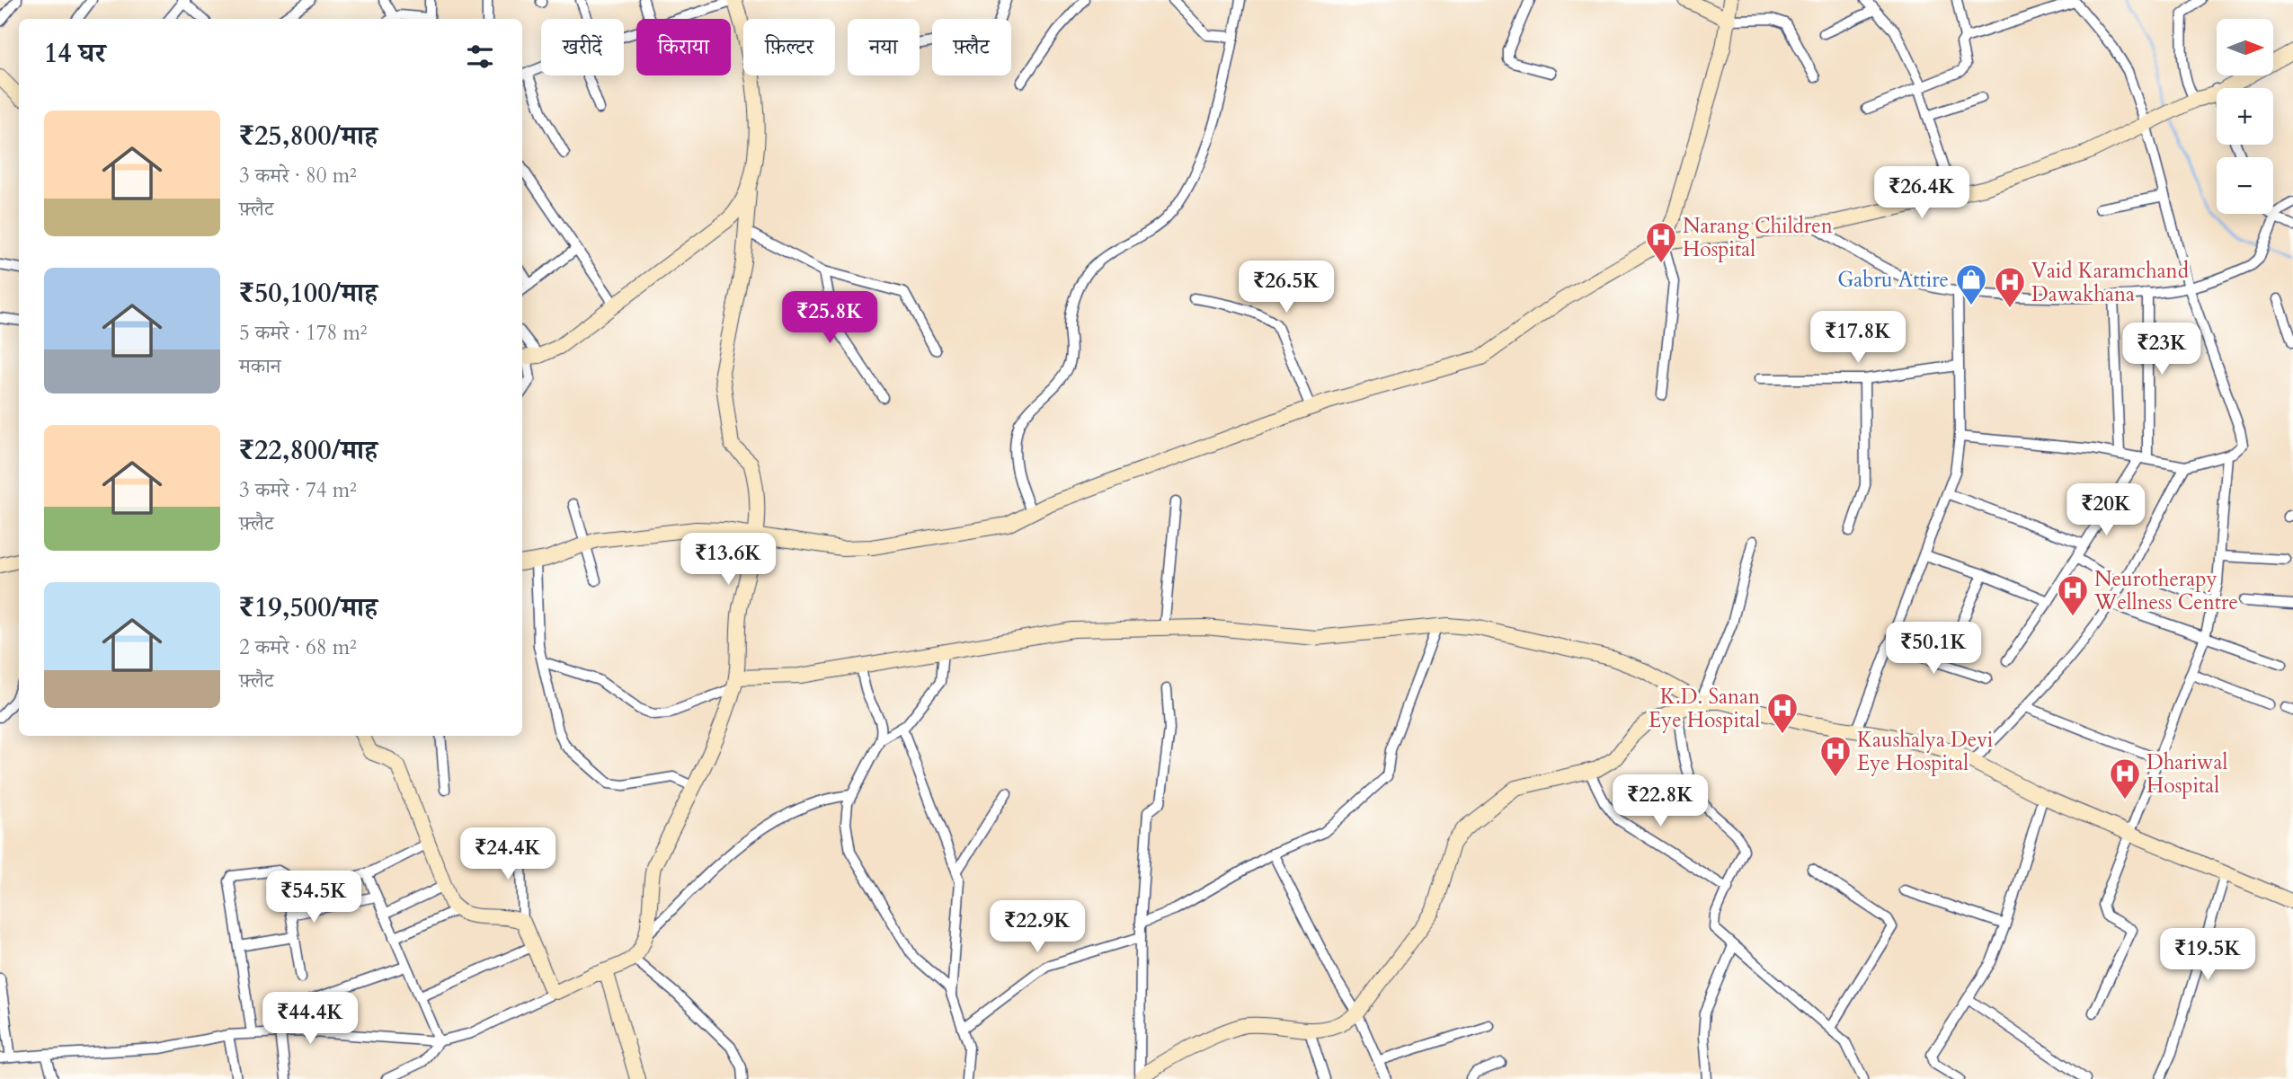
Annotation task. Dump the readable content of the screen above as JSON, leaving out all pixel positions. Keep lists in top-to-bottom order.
{
  "places": {
    "hospital": [
      "Narang Children Hospital",
      "Vaid Karamchand Dawakhana",
      "Neurotherapy Wellness Centre",
      "K.D. Sanan Eye Hospital",
      "Kaushalya Devi Eye Hospital",
      "Dhariwal Hospital"
    ],
    "shop": ["Gabru Attire"]
  },
  "north": "right",
  "page": {
    "map_buttons": ["+", "−"],
    "chip": [
      "खरीदें",
      "किराया",
      "फ़िल्टर",
      "नया",
      "फ़्लैट"
    ],
    "heading": "14 घर",
    "list": [
      {
        "name": "₹25,800/माह",
        "note": "3 कमरे · 80 m² · फ़्लैट"
      },
      {
        "name": "₹50,100/माह",
        "note": "5 कमरे · 178 m² · मकान"
      },
      {
        "name": "₹22,800/माह",
        "note": "3 कमरे · 74 m² · फ़्लैट"
      },
      {
        "name": "₹19,500/माह",
        "note": "2 कमरे · 68 m² · फ़्लैट"
      }
    ],
    "price": [
      "₹26.4K",
      "₹26.5K",
      "₹25.8K",
      "₹17.8K",
      "₹23K",
      "₹20K",
      "₹13.6K",
      "₹50.1K",
      "₹22.8K",
      "₹24.4K",
      "₹54.5K",
      "₹22.9K",
      "₹19.5K",
      "₹44.4K"
    ]
  }
}
